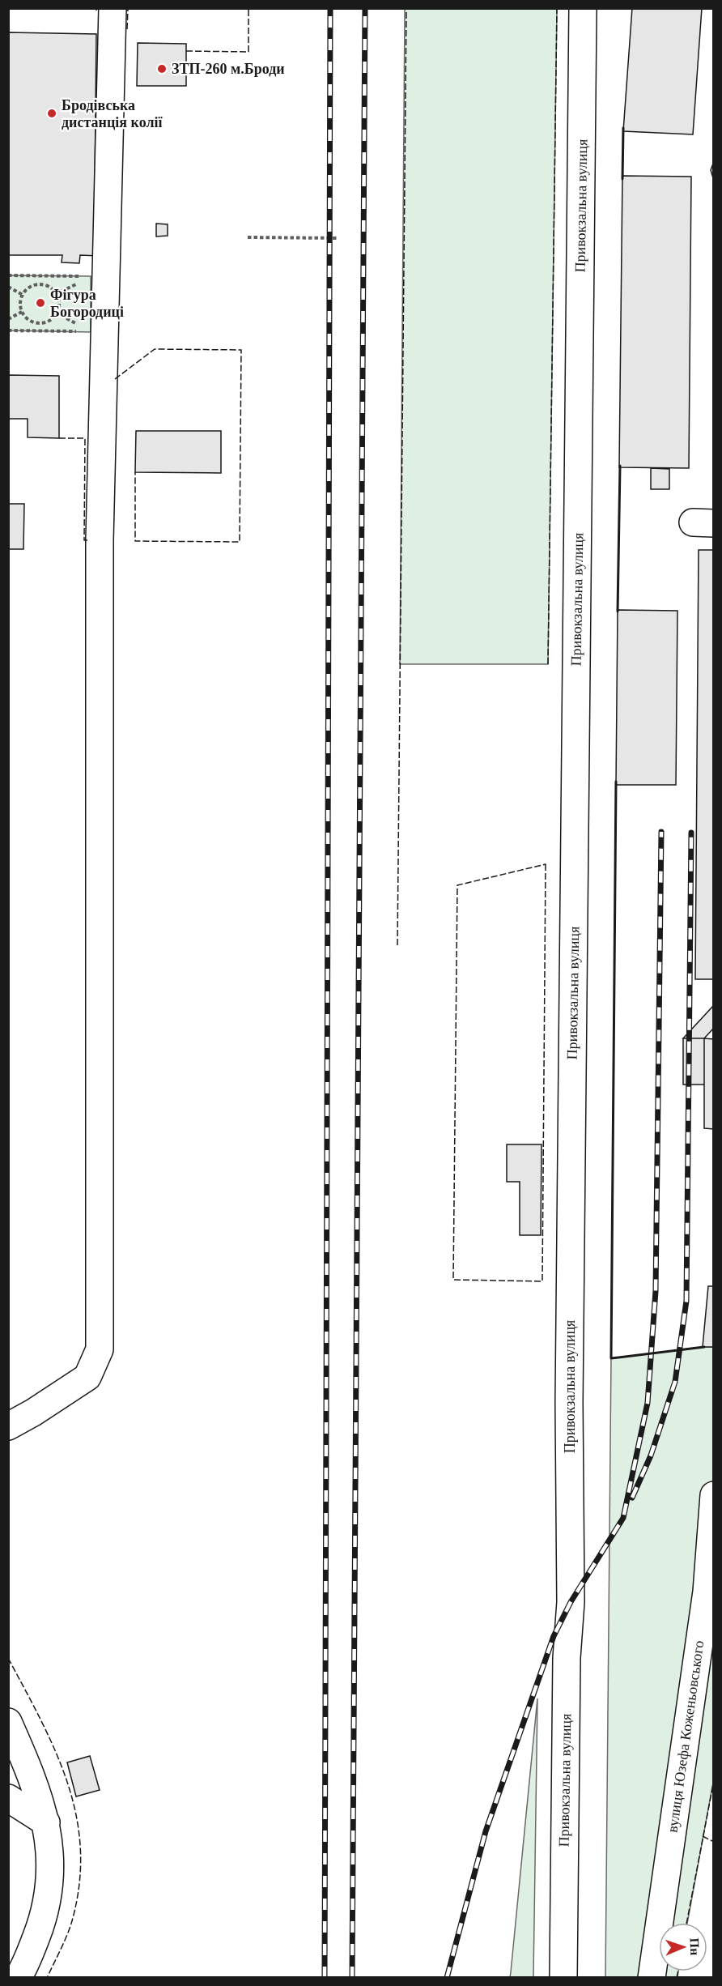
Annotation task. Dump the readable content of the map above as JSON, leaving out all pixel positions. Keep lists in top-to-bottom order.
{
  "streets": {
    "main road": ["Привокзальна вулиця", "вулиця Юзефа Коженьовського"]
  },
  "places": ["ЗТП-260 м.Броди", "Бродівська дистанція колії", "Фігура Богородиці"],
  "north": "right"
}
